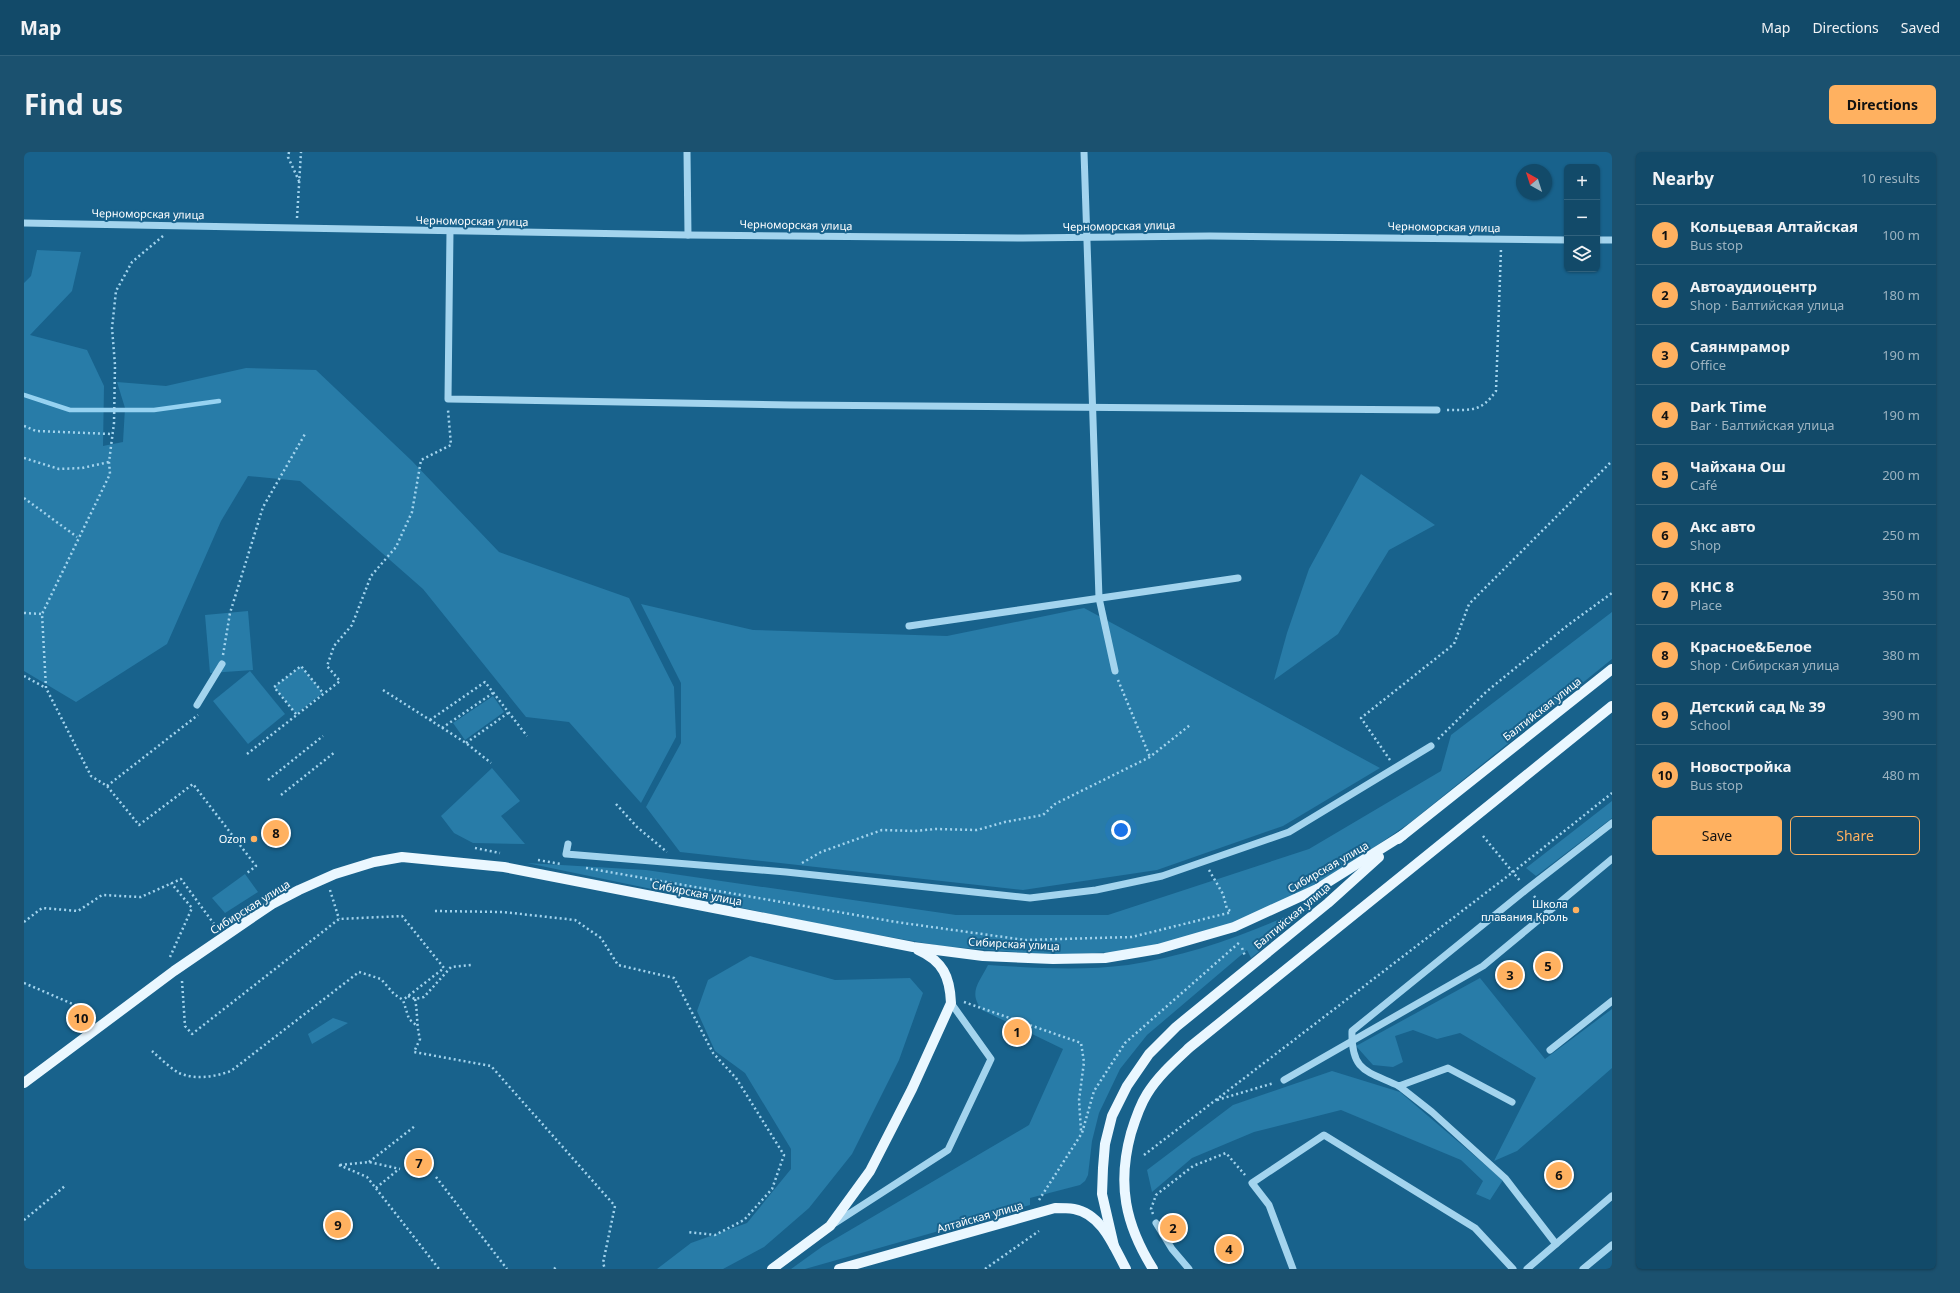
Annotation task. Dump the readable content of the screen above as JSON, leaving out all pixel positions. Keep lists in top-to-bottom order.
{
  "streets": {
    "main road": ["Балтийская улица", "Сибирская улица", "Алтайская улица"],
    "street": ["Черноморская улица"]
  },
  "crossings": [
    ["Балтийская улица", "Сибирская улица"],
    ["Балтийская улица", "Алтайская улица"]
  ],
  "places": ["Ozon", "Школа плавания Кроль"],
  "north": "top left",
  "page": {
    "header": "Map",
    "nav": ["Map", "Directions", "Saved"],
    "title": "Find us",
    "buttons": [
      "Directions",
      ["Save", "Share"]
    ],
    "heading": ["Nearby", "10 results"],
    "map_buttons": ["+", "−"],
    "list": [
      {
        "mark": "1",
        "name": "Кольцевая Алтайская",
        "note": "Bus stop",
        "value": "100 m"
      },
      {
        "mark": "2",
        "name": "Автоаудиоцентр",
        "note": "Shop · Балтийская улица",
        "value": "180 m"
      },
      {
        "mark": "3",
        "name": "Саянмрамор",
        "note": "Office",
        "value": "190 m"
      },
      {
        "mark": "4",
        "name": "Dark Time",
        "note": "Bar · Балтийская улица",
        "value": "190 m"
      },
      {
        "mark": "5",
        "name": "Чайхана Ош",
        "note": "Café",
        "value": "200 m"
      },
      {
        "mark": "6",
        "name": "Акс авто",
        "note": "Shop",
        "value": "250 m"
      },
      {
        "mark": "7",
        "name": "КНС 8",
        "note": "Place",
        "value": "350 m"
      },
      {
        "mark": "8",
        "name": "Красное&Белое",
        "note": "Shop · Сибирская улица",
        "value": "380 m"
      },
      {
        "mark": "9",
        "name": "Детский сад № 39",
        "note": "School",
        "value": "390 m"
      },
      {
        "mark": "10",
        "name": "Новостройка",
        "note": "Bus stop",
        "value": "480 m"
      }
    ],
    "pins": [
      "8",
      "5",
      "3",
      "10",
      "1",
      "7",
      "6",
      "9",
      "2",
      "4"
    ]
  }
}
